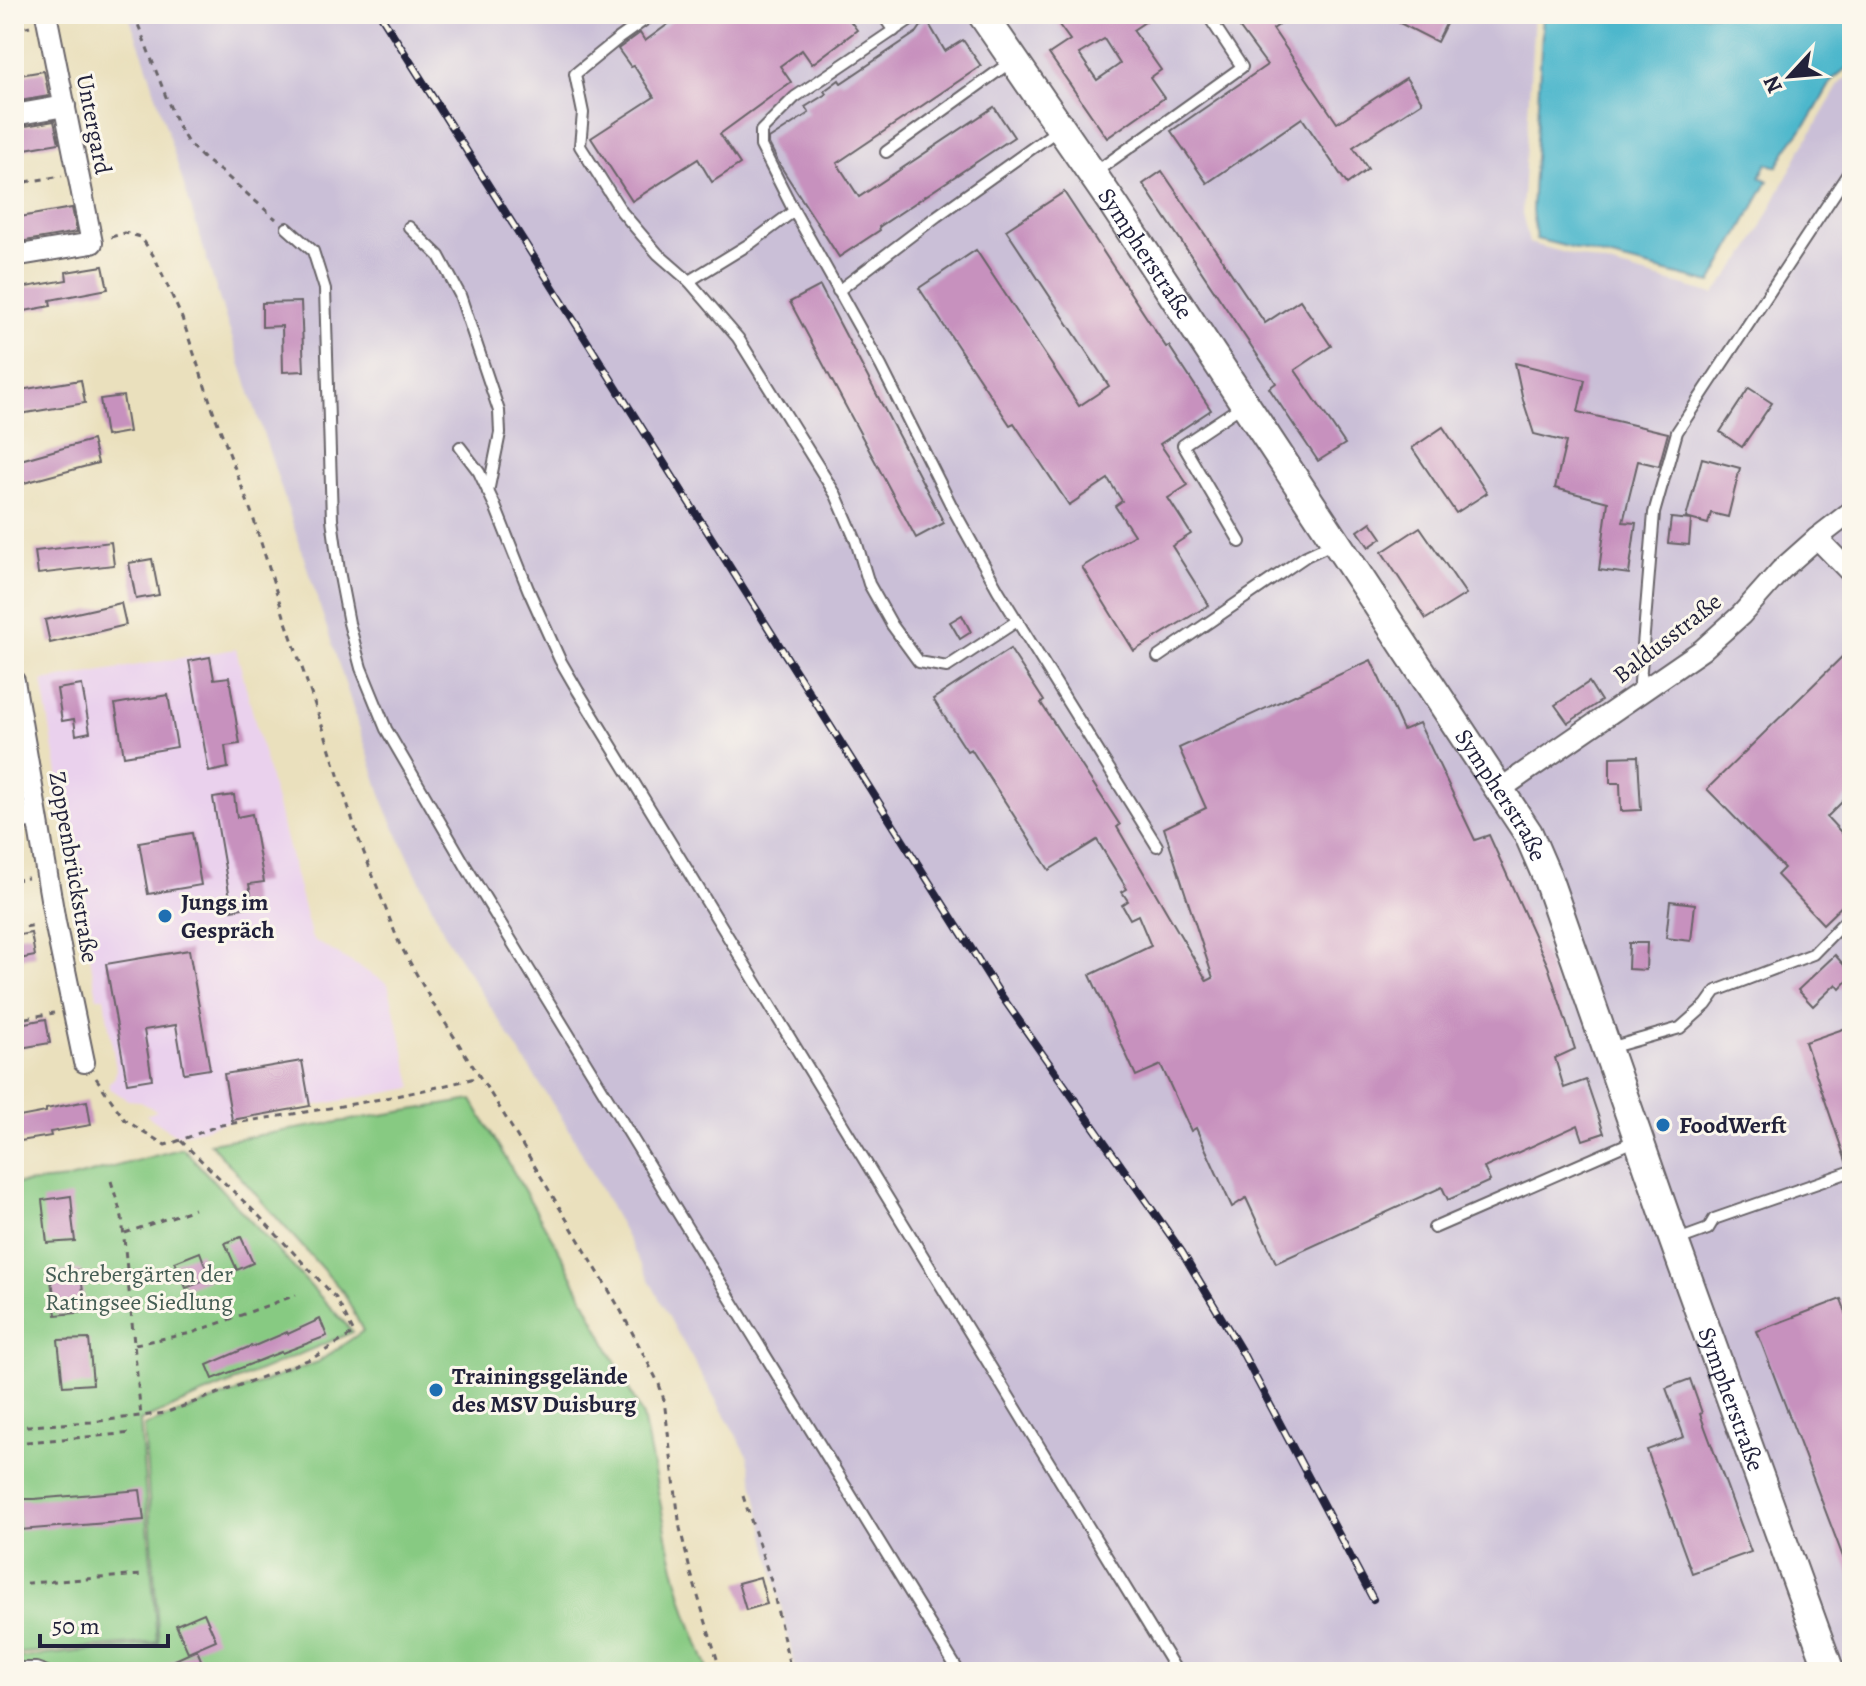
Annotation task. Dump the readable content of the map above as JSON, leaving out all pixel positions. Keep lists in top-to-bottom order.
{
  "streets": {
    "street": [
      "Untergard",
      "Sympherstraße",
      "Baldusstraße",
      "Zoppenbrückstraße"
    ]
  },
  "crossings": [
    ["Sympherstraße", "Baldusstraße"]
  ],
  "parks": ["Schrebergärten der Ratingsee Siedlung"],
  "places": ["Jungs im Gespräch", "FoodWerft", "Trainingsgelände des MSV Duisburg"],
  "scale_bar": "50 m",
  "north": "bottom left"
}
